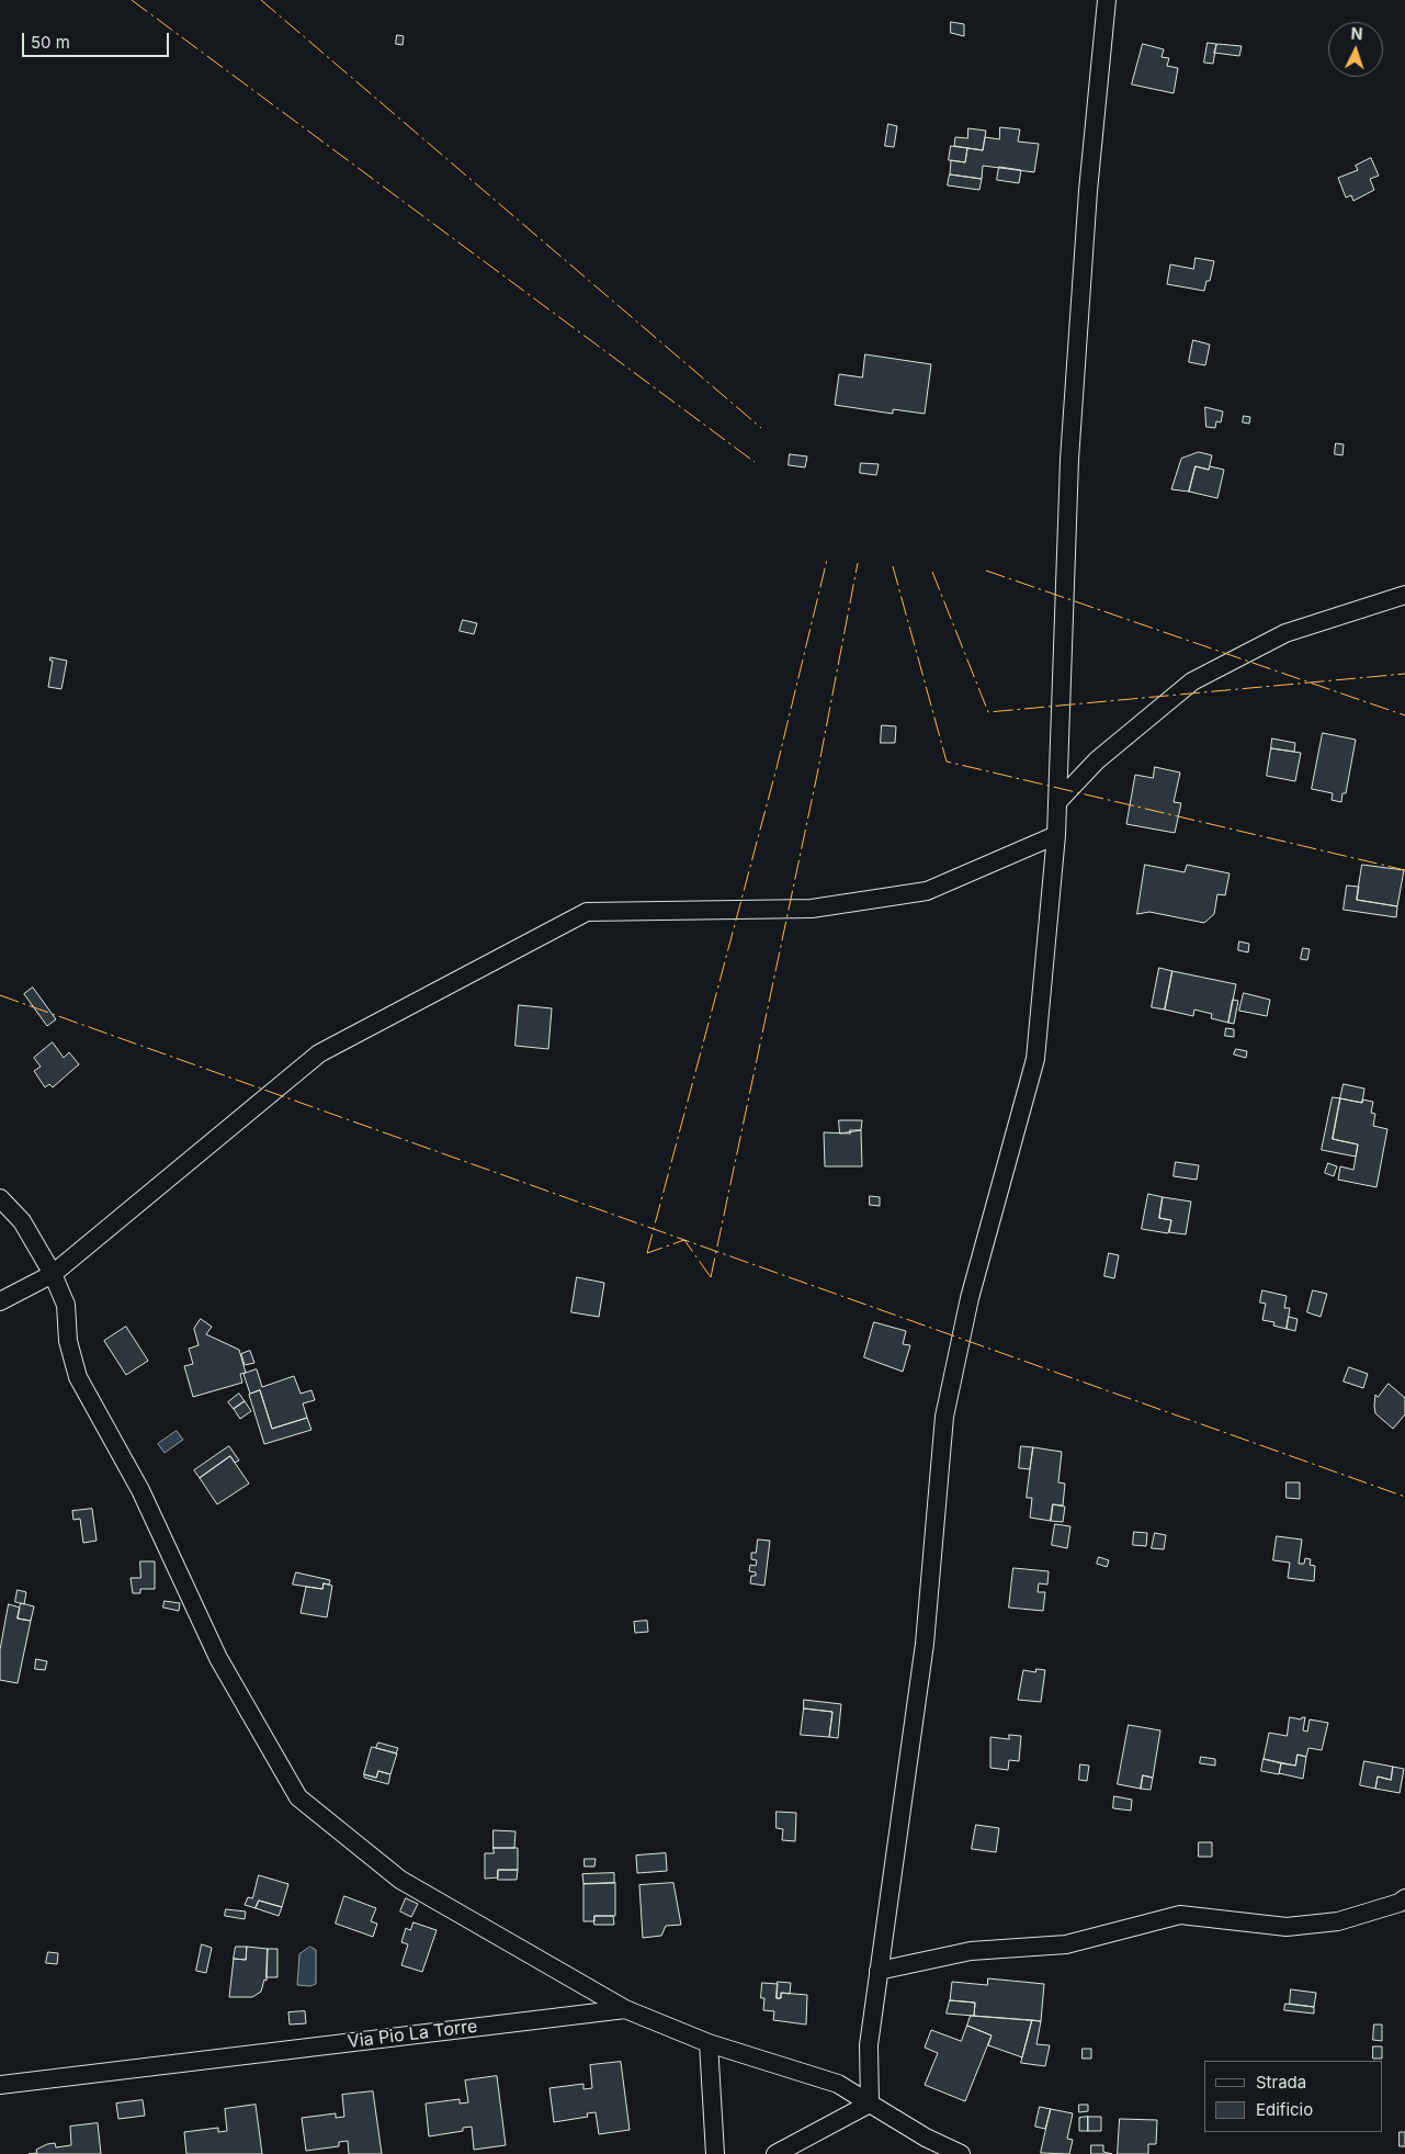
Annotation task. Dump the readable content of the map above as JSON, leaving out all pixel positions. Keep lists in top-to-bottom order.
{
  "streets": {
    "street": ["Via Pio La Torre"]
  },
  "legend": ["Strada", "Edificio"],
  "scale_bar": "50 m",
  "north": "top"
}
